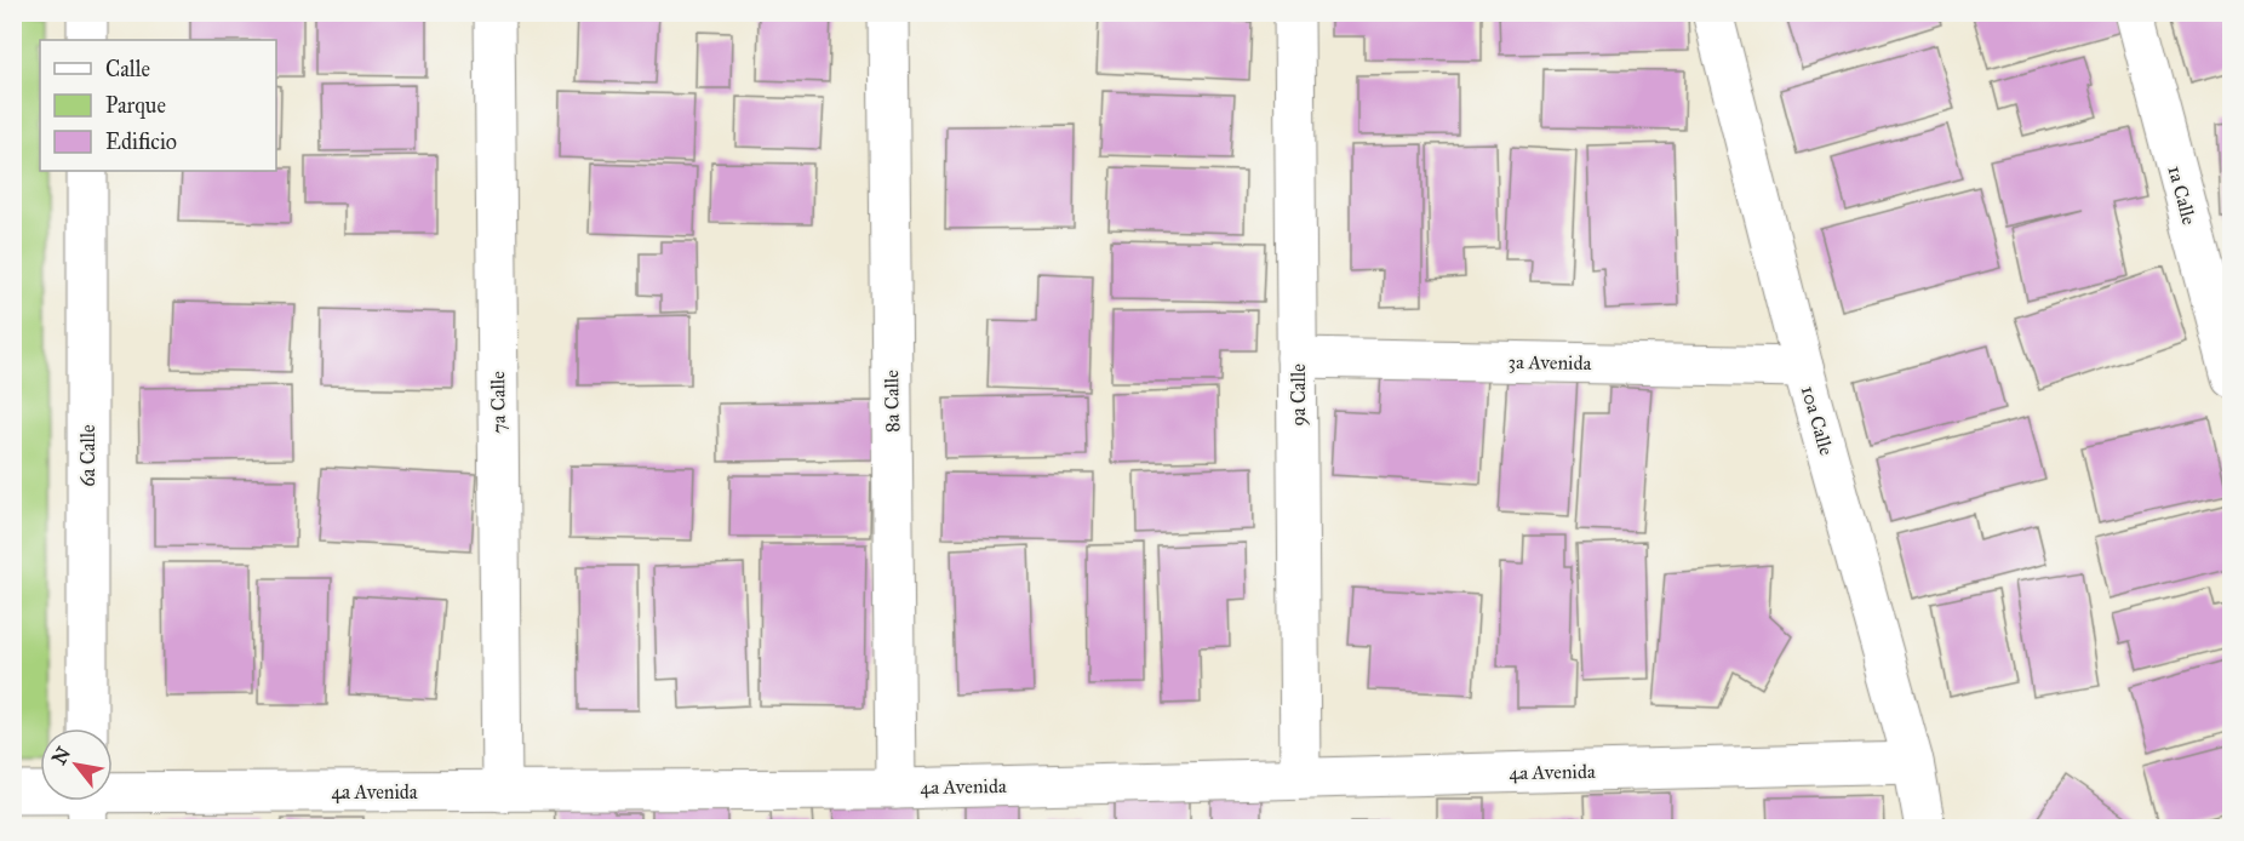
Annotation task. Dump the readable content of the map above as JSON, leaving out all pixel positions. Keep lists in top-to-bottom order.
{
  "streets": {
    "street": [
      "1a Calle",
      "3a Avenida",
      "9a Calle",
      "8a Calle",
      "7a Calle",
      "10a Calle",
      "6a Calle",
      "4a Avenida"
    ]
  },
  "crossings": [
    ["3a Avenida", "9a Calle"],
    ["3a Avenida", "10a Calle"],
    ["9a Calle", "4a Avenida"],
    ["8a Calle", "4a Avenida"],
    ["7a Calle", "4a Avenida"],
    ["10a Calle", "4a Avenida"]
  ],
  "legend": ["Calle", "Parque", "Edificio"],
  "north": "top left"
}
